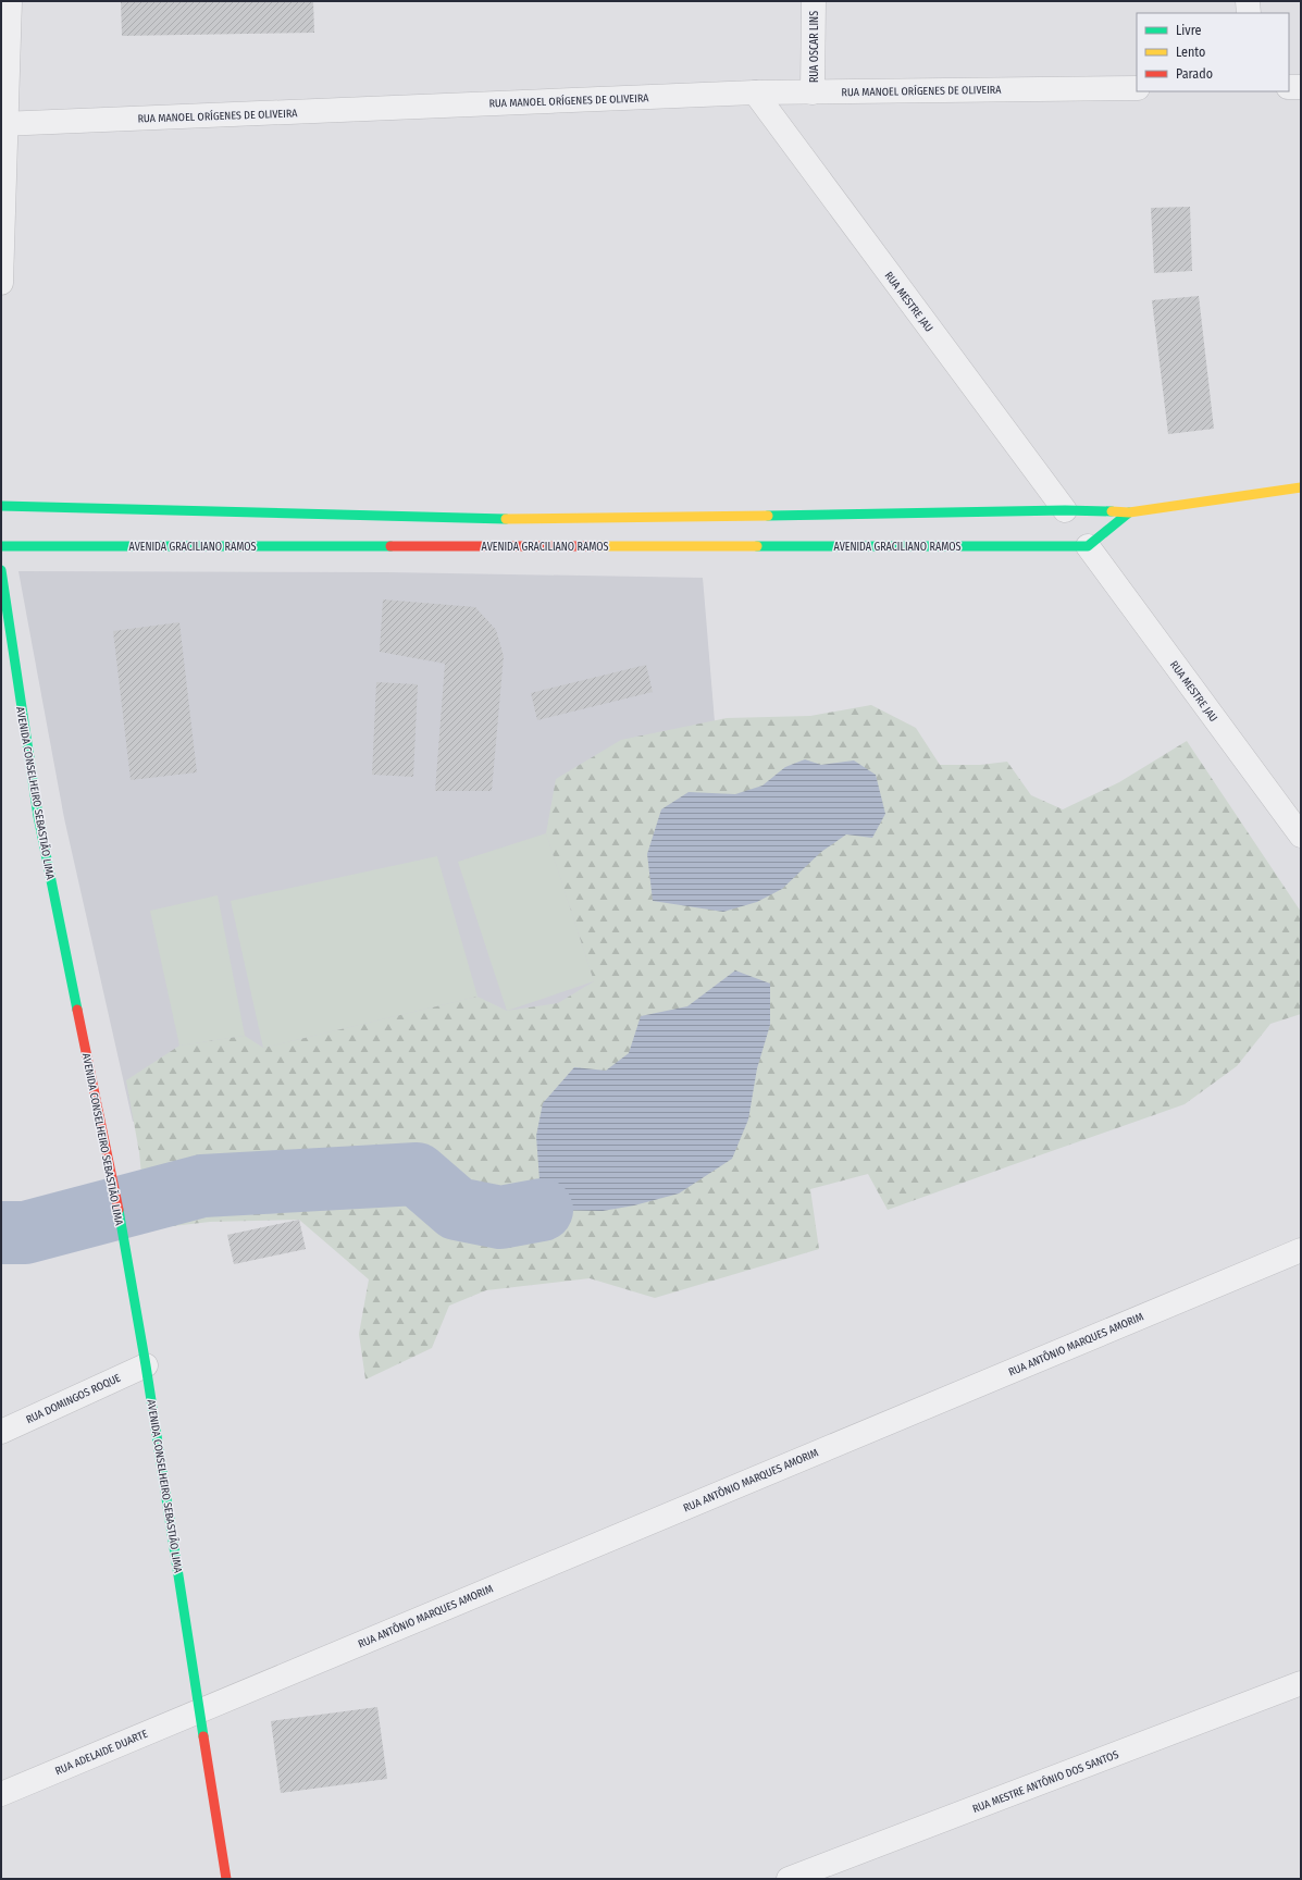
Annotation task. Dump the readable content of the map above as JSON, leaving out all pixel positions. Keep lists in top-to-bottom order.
{
  "streets": {
    "street": [
      "RUA OSCAR LINS",
      "RUA MANOEL ORÍGENES DE OLIVEIRA",
      "RUA MESTRE JAU",
      "AVENIDA GRACILIANO RAMOS",
      "AVENIDA CONSELHEIRO SEBASTIÃO LIMA",
      "RUA ANTÔNIO MARQUES AMORIM",
      "RUA DOMINGOS ROQUE",
      "RUA ADELAIDE DUARTE",
      "RUA MESTRE ANTÔNIO DOS SANTOS"
    ]
  },
  "crossings": [
    ["RUA OSCAR LINS", "RUA MANOEL ORÍGENES DE OLIVEIRA"],
    ["RUA MANOEL ORÍGENES DE OLIVEIRA", "RUA MESTRE JAU"],
    ["RUA MESTRE JAU", "AVENIDA GRACILIANO RAMOS"],
    ["AVENIDA CONSELHEIRO SEBASTIÃO LIMA", "RUA ANTÔNIO MARQUES AMORIM"],
    ["AVENIDA CONSELHEIRO SEBASTIÃO LIMA", "RUA DOMINGOS ROQUE"],
    ["AVENIDA CONSELHEIRO SEBASTIÃO LIMA", "RUA ADELAIDE DUARTE"],
    ["RUA ANTÔNIO MARQUES AMORIM", "RUA ADELAIDE DUARTE"]
  ],
  "legend": ["Livre", "Lento", "Parado"]
}
